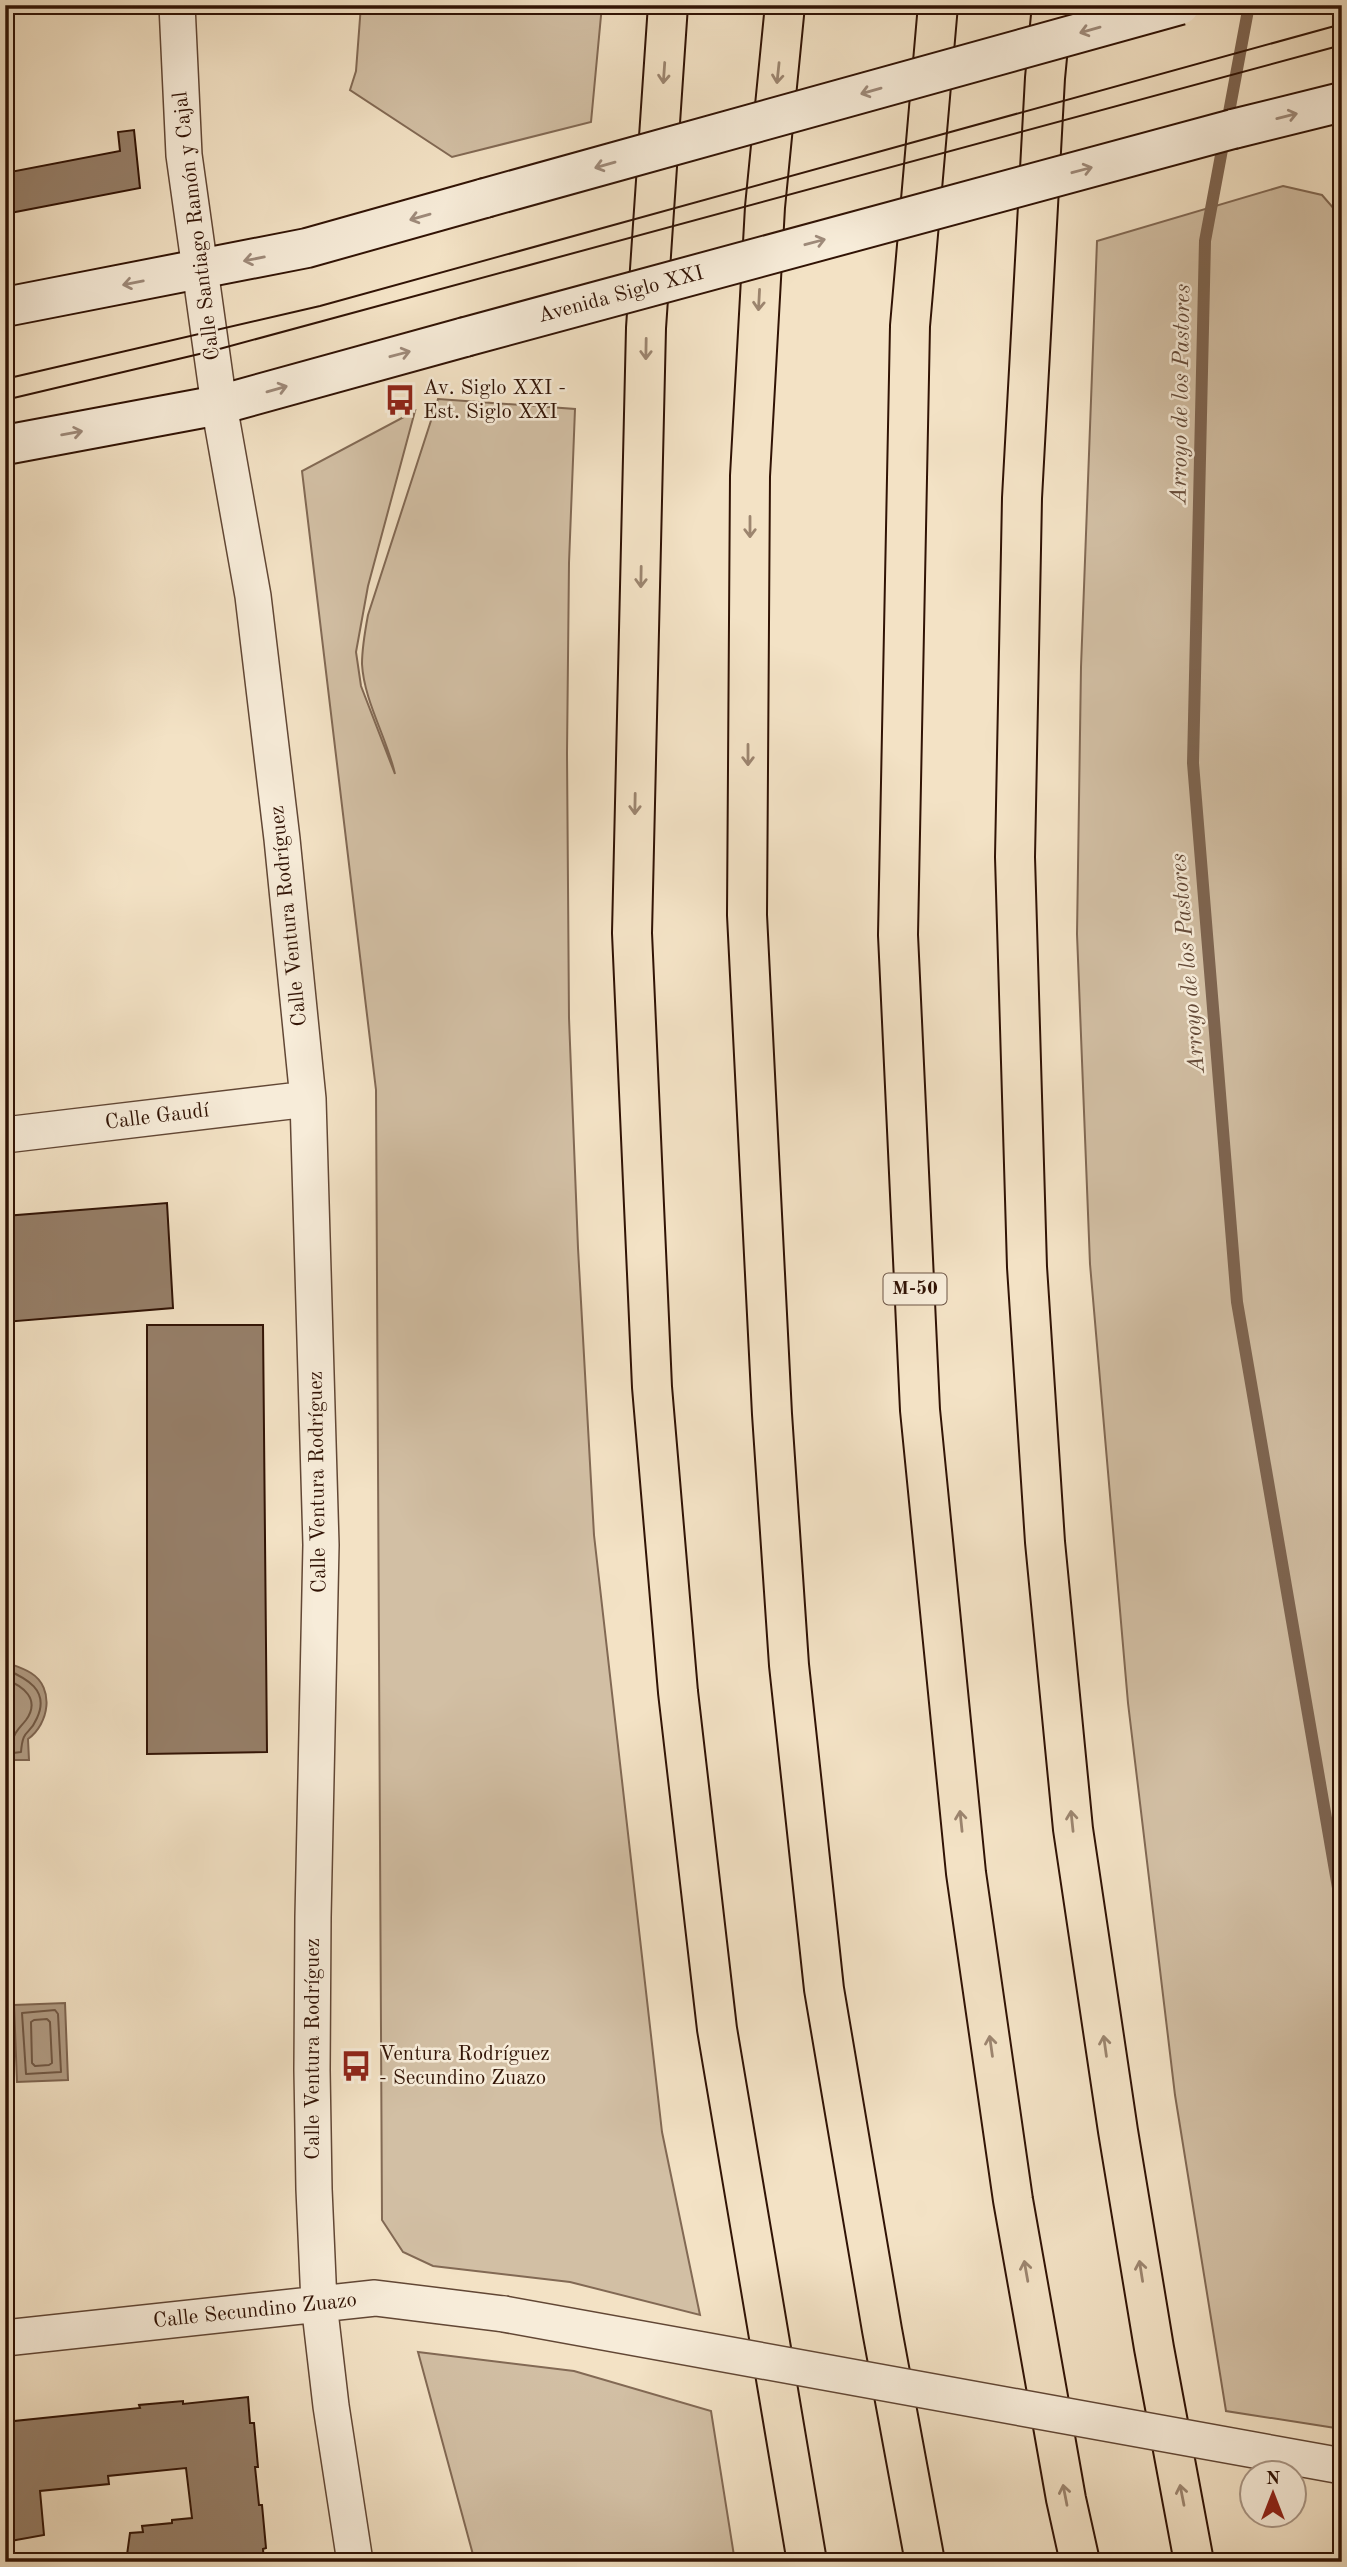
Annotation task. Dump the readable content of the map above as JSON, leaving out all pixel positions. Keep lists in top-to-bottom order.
{
  "streets": {
    "highway": ["M-50"],
    "street": [
      "Calle Santiago Ramón y Cajal",
      "Avenida Siglo XXI",
      "Calle Ventura Rodríguez",
      "Calle Gaudí",
      "Calle Secundino Zuazo"
    ]
  },
  "crossings": [
    ["Calle Santiago Ramón y Cajal", "Avenida Siglo XXI"],
    ["Calle Santiago Ramón y Cajal", "Calle Ventura Rodríguez"],
    ["Avenida Siglo XXI", "Calle Ventura Rodríguez"],
    ["Calle Ventura Rodríguez", "Calle Gaudí"],
    ["Calle Ventura Rodríguez", "Calle Secundino Zuazo"]
  ],
  "water": ["Arroyo de los Pastores"],
  "places": {
    "bus stop": ["Av. Siglo XXI - Est. Siglo XXI", "Ventura Rodríguez - Secundino Zuazo"]
  },
  "north": "top"
}
